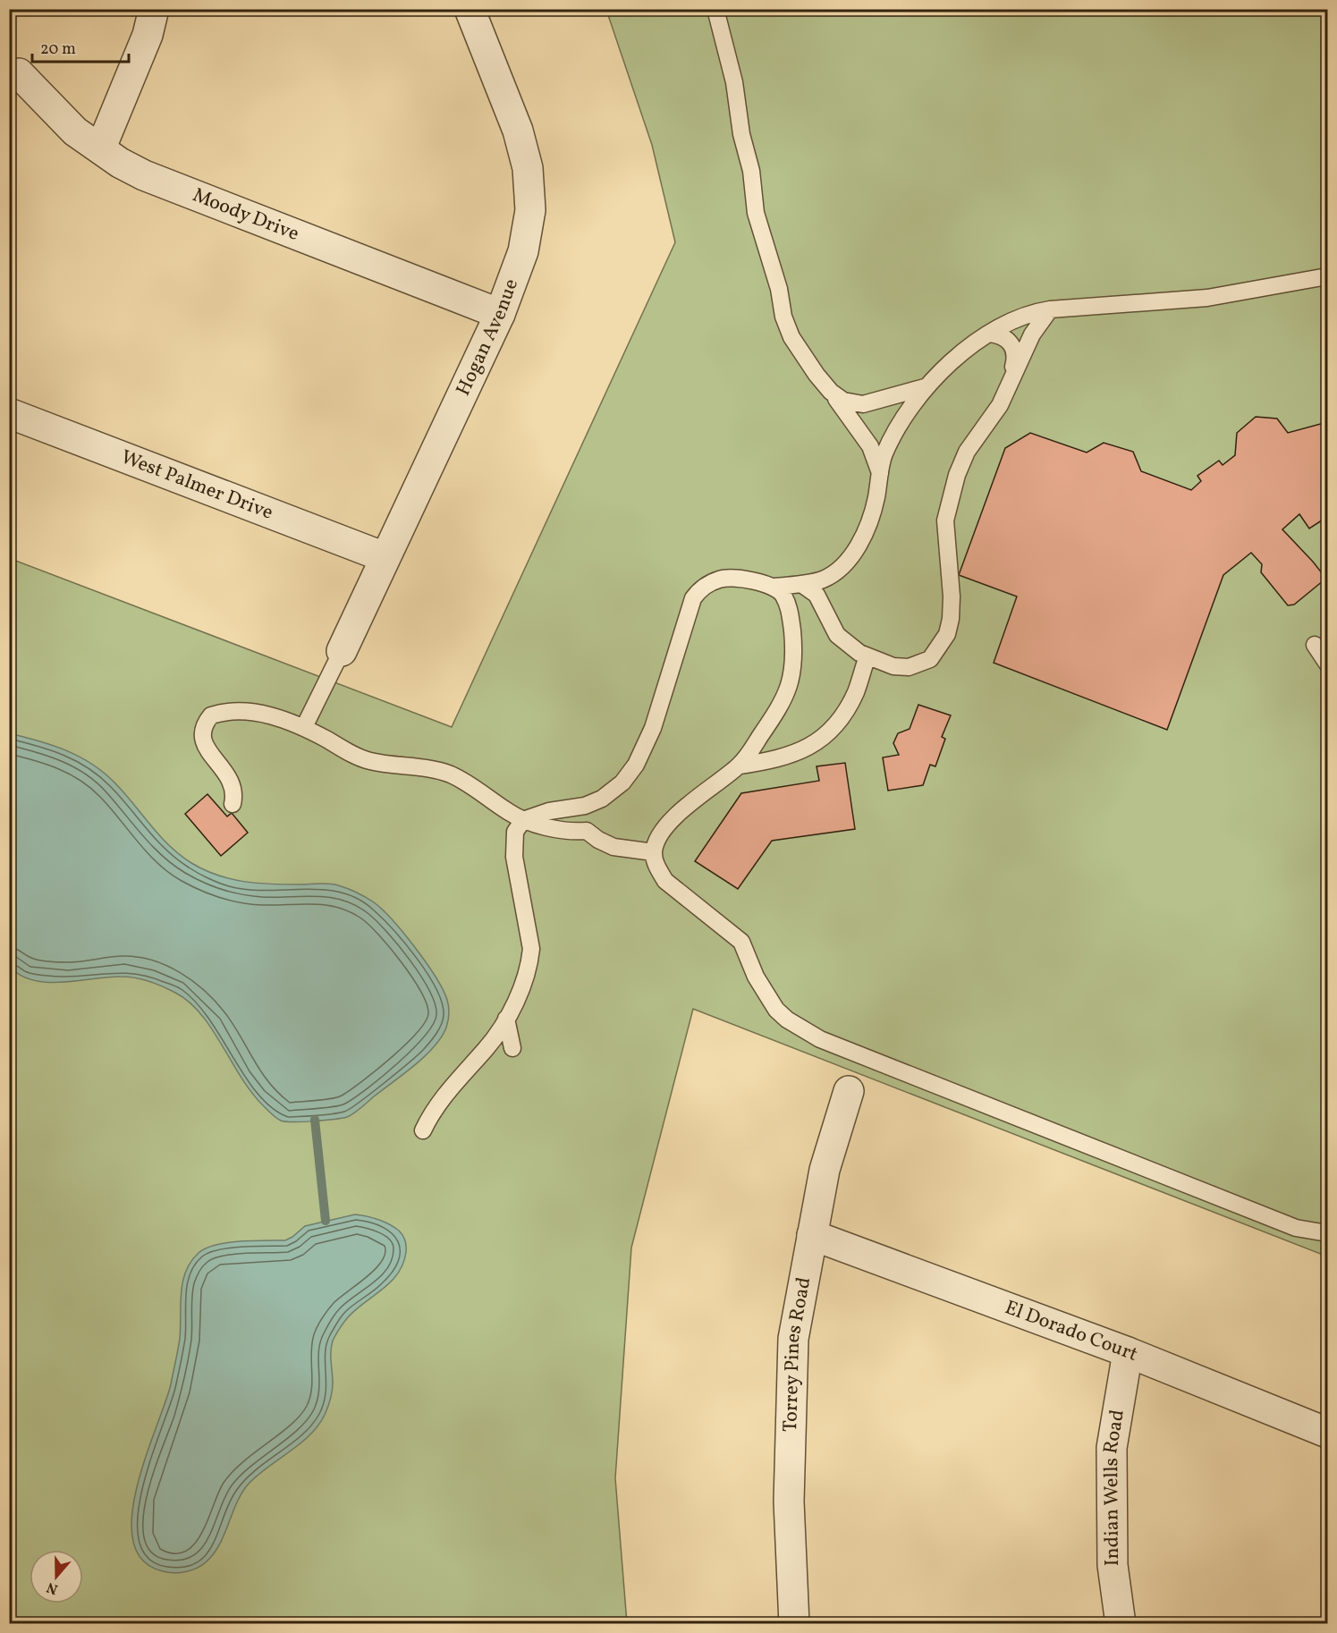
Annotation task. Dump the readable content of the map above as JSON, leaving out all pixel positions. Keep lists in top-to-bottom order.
{
  "streets": {
    "street": [
      "Moody Drive",
      "Hogan Avenue",
      "West Palmer Drive",
      "El Dorado Court",
      "Torrey Pines Road",
      "Indian Wells Road"
    ]
  },
  "crossings": [
    ["Moody Drive", "Hogan Avenue"],
    ["Hogan Avenue", "West Palmer Drive"],
    ["El Dorado Court", "Torrey Pines Road"],
    ["El Dorado Court", "Indian Wells Road"]
  ],
  "scale_bar": "20 m",
  "north": "bottom"
}
